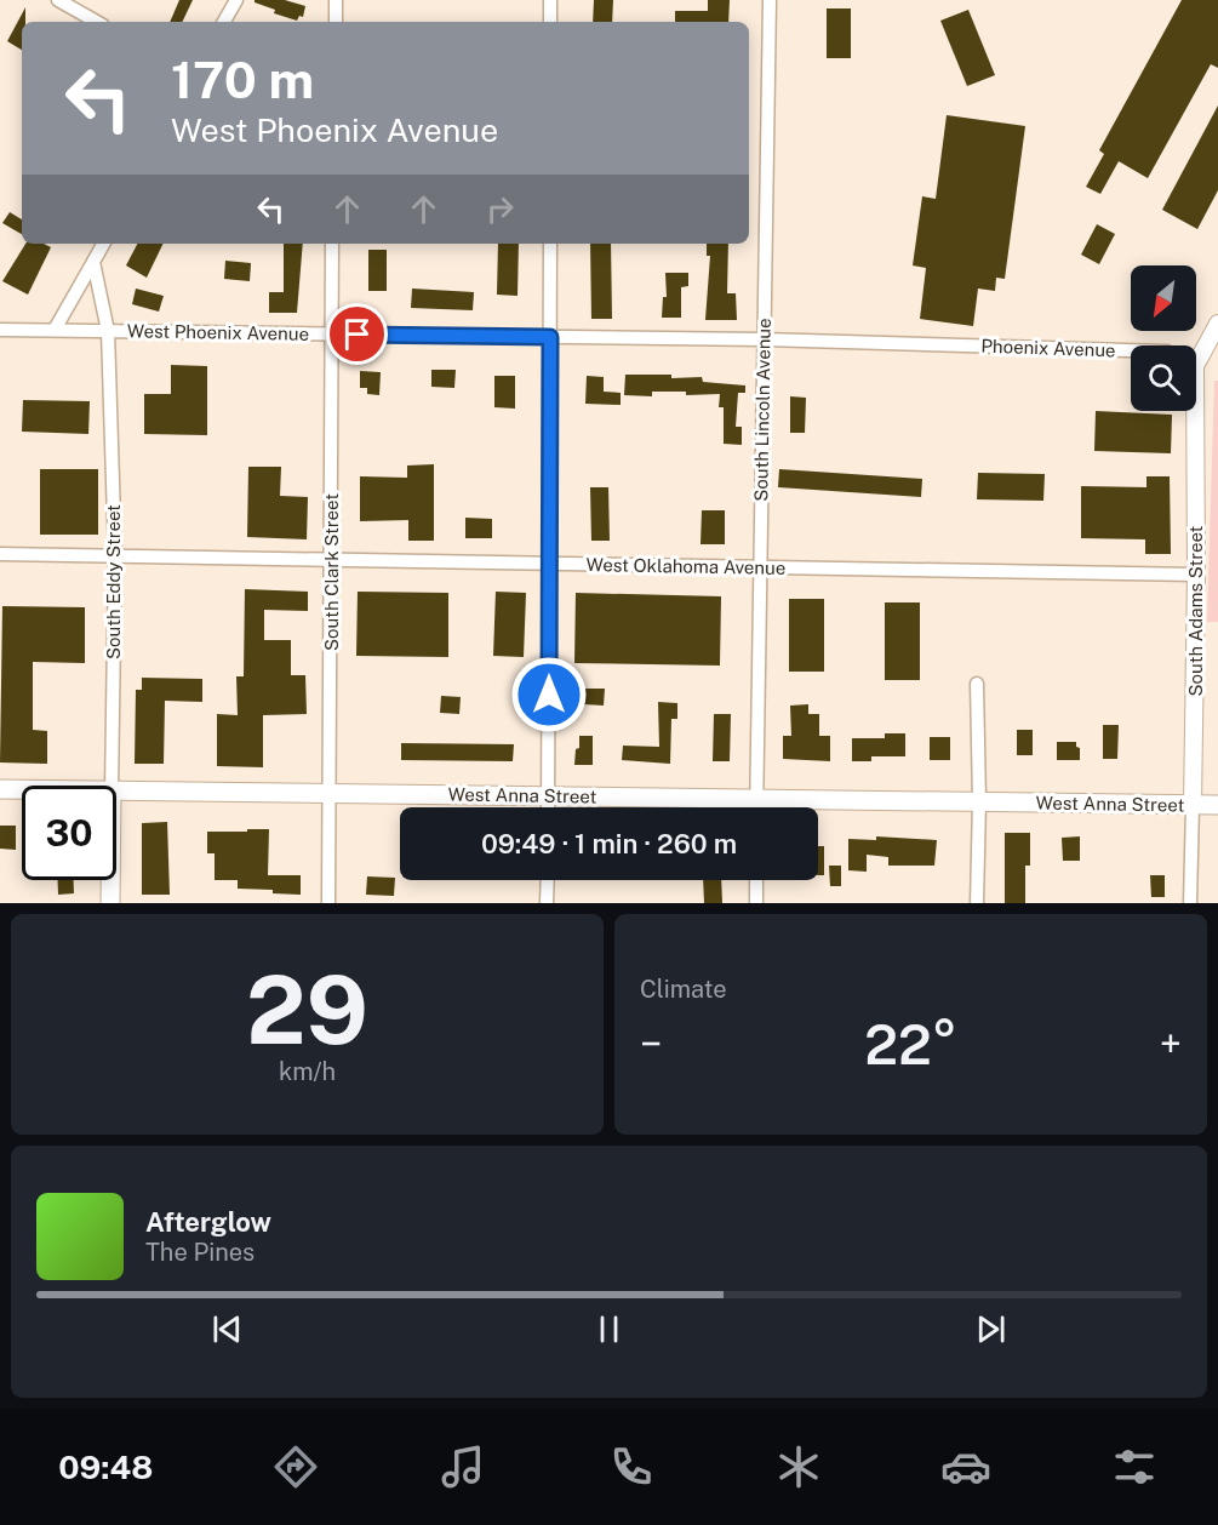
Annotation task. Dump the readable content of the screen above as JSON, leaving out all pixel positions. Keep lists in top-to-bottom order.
{
  "streets": {
    "main road": ["South Eddy Street", "West Anna Street"],
    "street": [
      "West Phoenix Avenue",
      "Phoenix Avenue",
      "South Lincoln Avenue",
      "West Oklahoma Avenue",
      "South Clark Street",
      "South Adams Street"
    ]
  },
  "crossings": [
    ["West Phoenix Avenue", "Phoenix Avenue"],
    ["West Phoenix Avenue", "South Lincoln Avenue"],
    ["West Phoenix Avenue", "South Clark Street"],
    ["West Phoenix Avenue", "South Eddy Street"],
    ["Phoenix Avenue", "South Lincoln Avenue"],
    ["South Lincoln Avenue", "West Oklahoma Avenue"],
    ["South Lincoln Avenue", "West Anna Street"],
    ["West Oklahoma Avenue", "South Clark Street"],
    ["West Oklahoma Avenue", "South Eddy Street"],
    ["West Oklahoma Avenue", "South Adams Street"],
    ["South Clark Street", "West Anna Street"],
    ["South Adams Street", "West Anna Street"]
  ],
  "north": "bottom left",
  "page": {
    "turn": ["170 m", "West Phoenix Avenue"],
    "limit": "30",
    "trip": "09:49 · 1 min · 260 m",
    "tile": [
      ["29", "km/h"],
      "Climate"
    ],
    "heat": ["−", "22°", "+"],
    "song": ["Afterglow", "The Pines"],
    "tabs": "09:48"
  }
}
